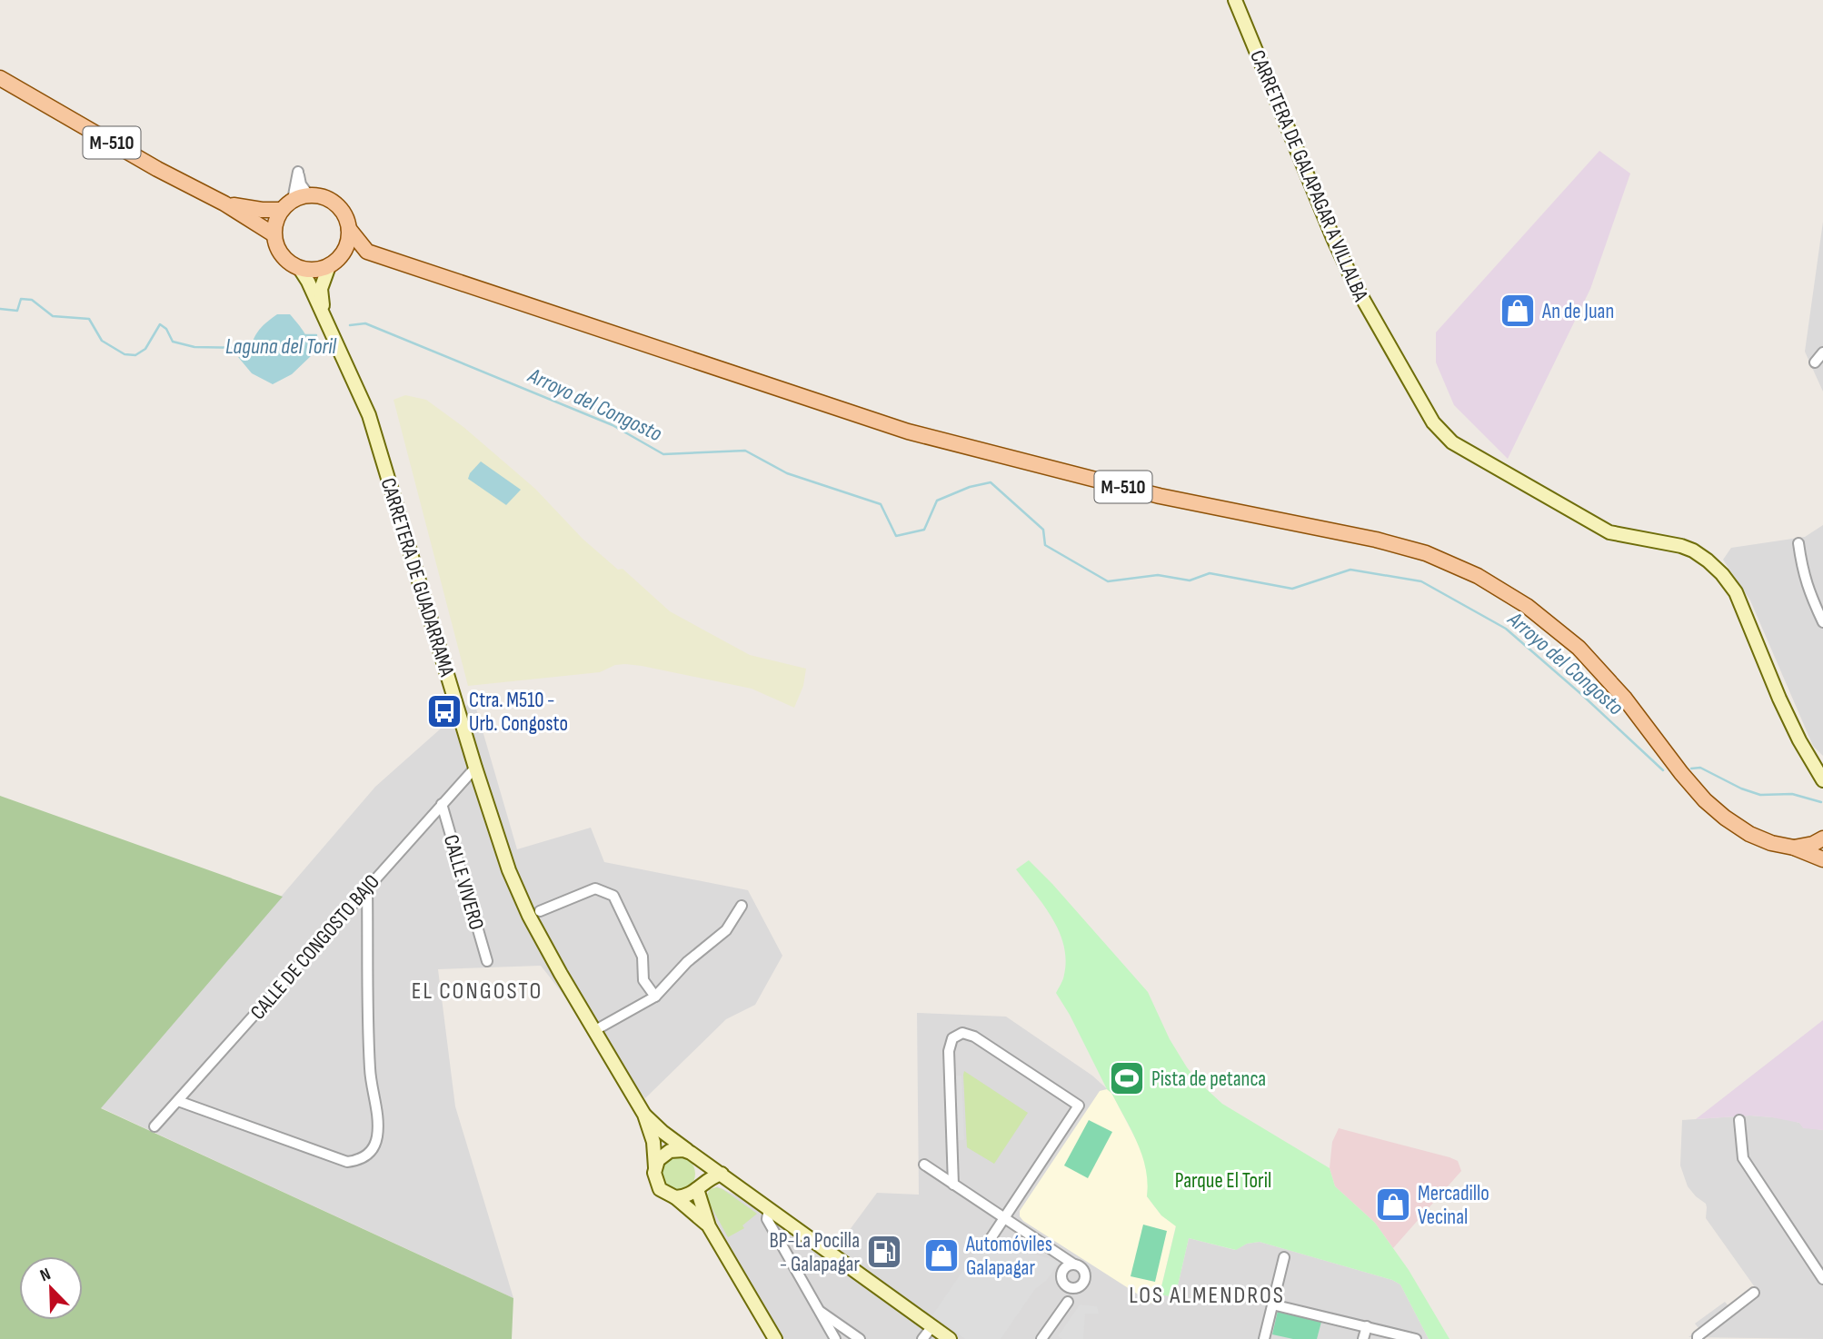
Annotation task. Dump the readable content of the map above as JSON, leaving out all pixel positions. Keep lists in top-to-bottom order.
{
  "streets": {
    "main road": ["M-510", "CARRETERA DE GALAPAGAR A VILLALBA", "CARRETERA DE GUADARRAMA"],
    "street": ["CALLE VIVERO", "CALLE DE CONGOSTO BAJO"]
  },
  "crossings": [
    ["M-510", "CARRETERA DE GUADARRAMA"],
    ["CARRETERA DE GUADARRAMA", "CALLE DE CONGOSTO BAJO"],
    ["CALLE VIVERO", "CALLE DE CONGOSTO BAJO"]
  ],
  "districts": ["EL CONGOSTO", "LOS ALMENDROS"],
  "water": ["Laguna del Toril", "Arroyo del Congosto"],
  "parks": ["Parque El Toril"],
  "places": {
    "shop": ["An de Juan", "Mercadillo Vecinal", "Automóviles Galapagar"],
    "bus stop": ["Ctra. M510 - Urb. Congosto"],
    "sports": ["Pista de petanca"],
    "fuel station": ["BP-La Pocilla - Galapagar"]
  },
  "north": "top left"
}
